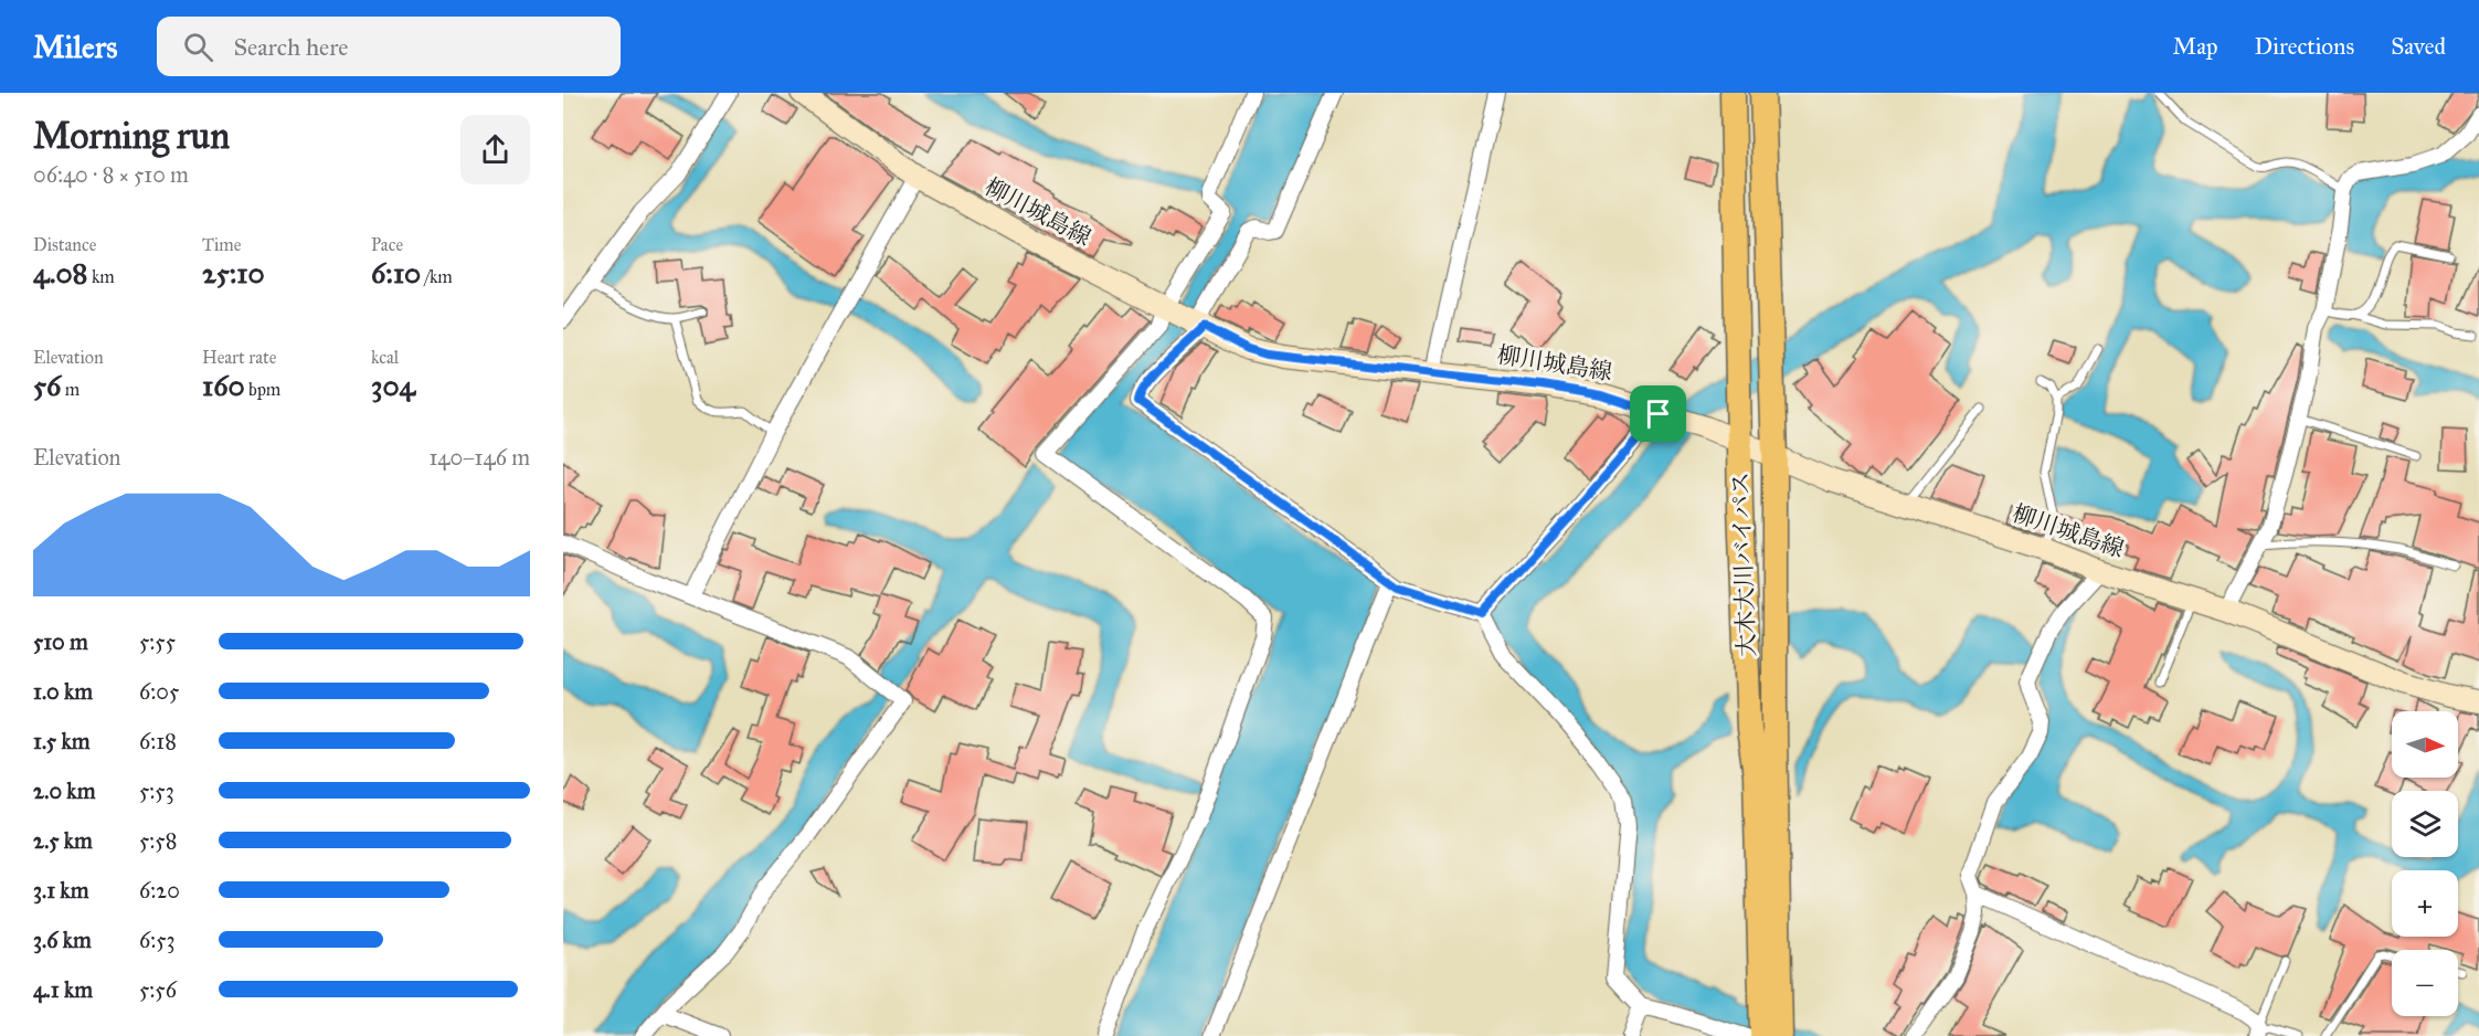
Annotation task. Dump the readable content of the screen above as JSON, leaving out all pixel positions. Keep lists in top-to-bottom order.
{
  "streets": {
    "highway": ["大木大川バイパス"],
    "main road": ["柳川城島線"]
  },
  "crossings": [
    ["柳川城島線", "大木大川バイパス"]
  ],
  "north": "right",
  "page": {
    "header": "Milers",
    "search": "Search here",
    "nav": ["Map", "Directions", "Saved"],
    "heading": ["Morning run", "06:40 · 8 × 510 m"],
    "stats": [
      ["Distance", "4.08 km"],
      ["Time", "25:10"],
      ["Pace", "6:10 /km"],
      ["Elevation", "56 m"],
      ["Heart rate", "160 bpm"],
      ["kcal", "304"]
    ],
    "chart": ["Elevation", "140–146 m"],
    "list": [
      {
        "name": "510 m",
        "note": "5:55"
      },
      {
        "name": "1.0 km",
        "note": "6:05"
      },
      {
        "name": "1.5 km",
        "note": "6:18"
      },
      {
        "name": "2.0 km",
        "note": "5:53"
      },
      {
        "name": "2.5 km",
        "note": "5:58"
      },
      {
        "name": "3.1 km",
        "note": "6:20"
      },
      {
        "name": "3.6 km",
        "note": "6:53"
      },
      {
        "name": "4.1 km",
        "note": "5:56"
      }
    ],
    "map_buttons": ["+", "−"]
  }
}
